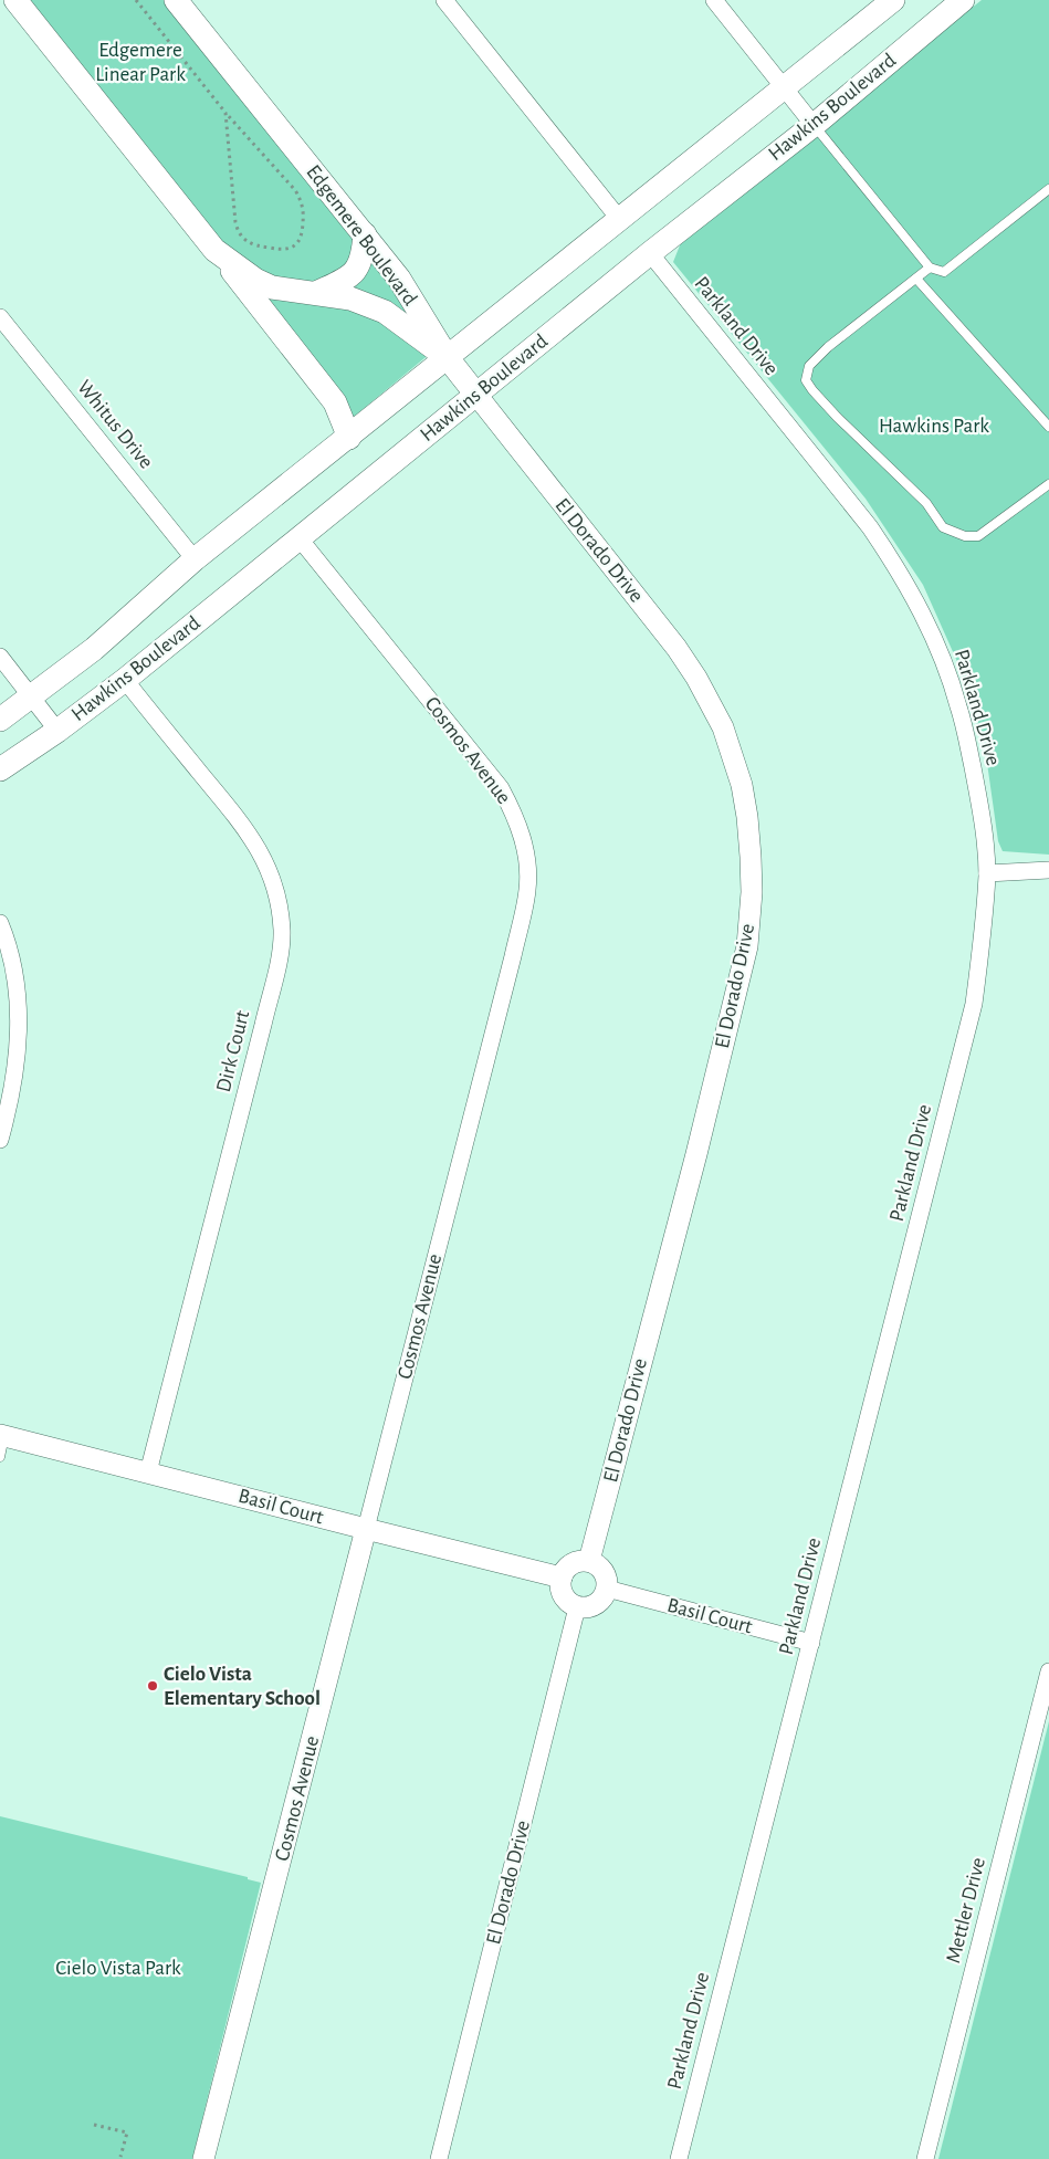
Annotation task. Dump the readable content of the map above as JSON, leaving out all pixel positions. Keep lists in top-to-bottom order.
{
  "streets": {
    "main road": ["Hawkins Boulevard", "Edgemere Boulevard", "El Dorado Drive"],
    "street": [
      "Parkland Drive",
      "Whitus Drive",
      "Cosmos Avenue",
      "Dirk Court",
      "Basil Court",
      "Mettler Drive"
    ]
  },
  "crossings": [
    ["Hawkins Boulevard", "Edgemere Boulevard"],
    ["Hawkins Boulevard", "Parkland Drive"],
    ["Hawkins Boulevard", "Whitus Drive"],
    ["Hawkins Boulevard", "El Dorado Drive"],
    ["Hawkins Boulevard", "Cosmos Avenue"],
    ["Hawkins Boulevard", "Dirk Court"],
    ["Edgemere Boulevard", "El Dorado Drive"],
    ["Parkland Drive", "Basil Court"],
    ["El Dorado Drive", "Basil Court"],
    ["Cosmos Avenue", "Basil Court"],
    ["Dirk Court", "Basil Court"]
  ],
  "parks": ["Edgemere Linear Park", "Hawkins Park", "Cielo Vista Park"],
  "places": ["Cielo Vista Elementary School"]
}
